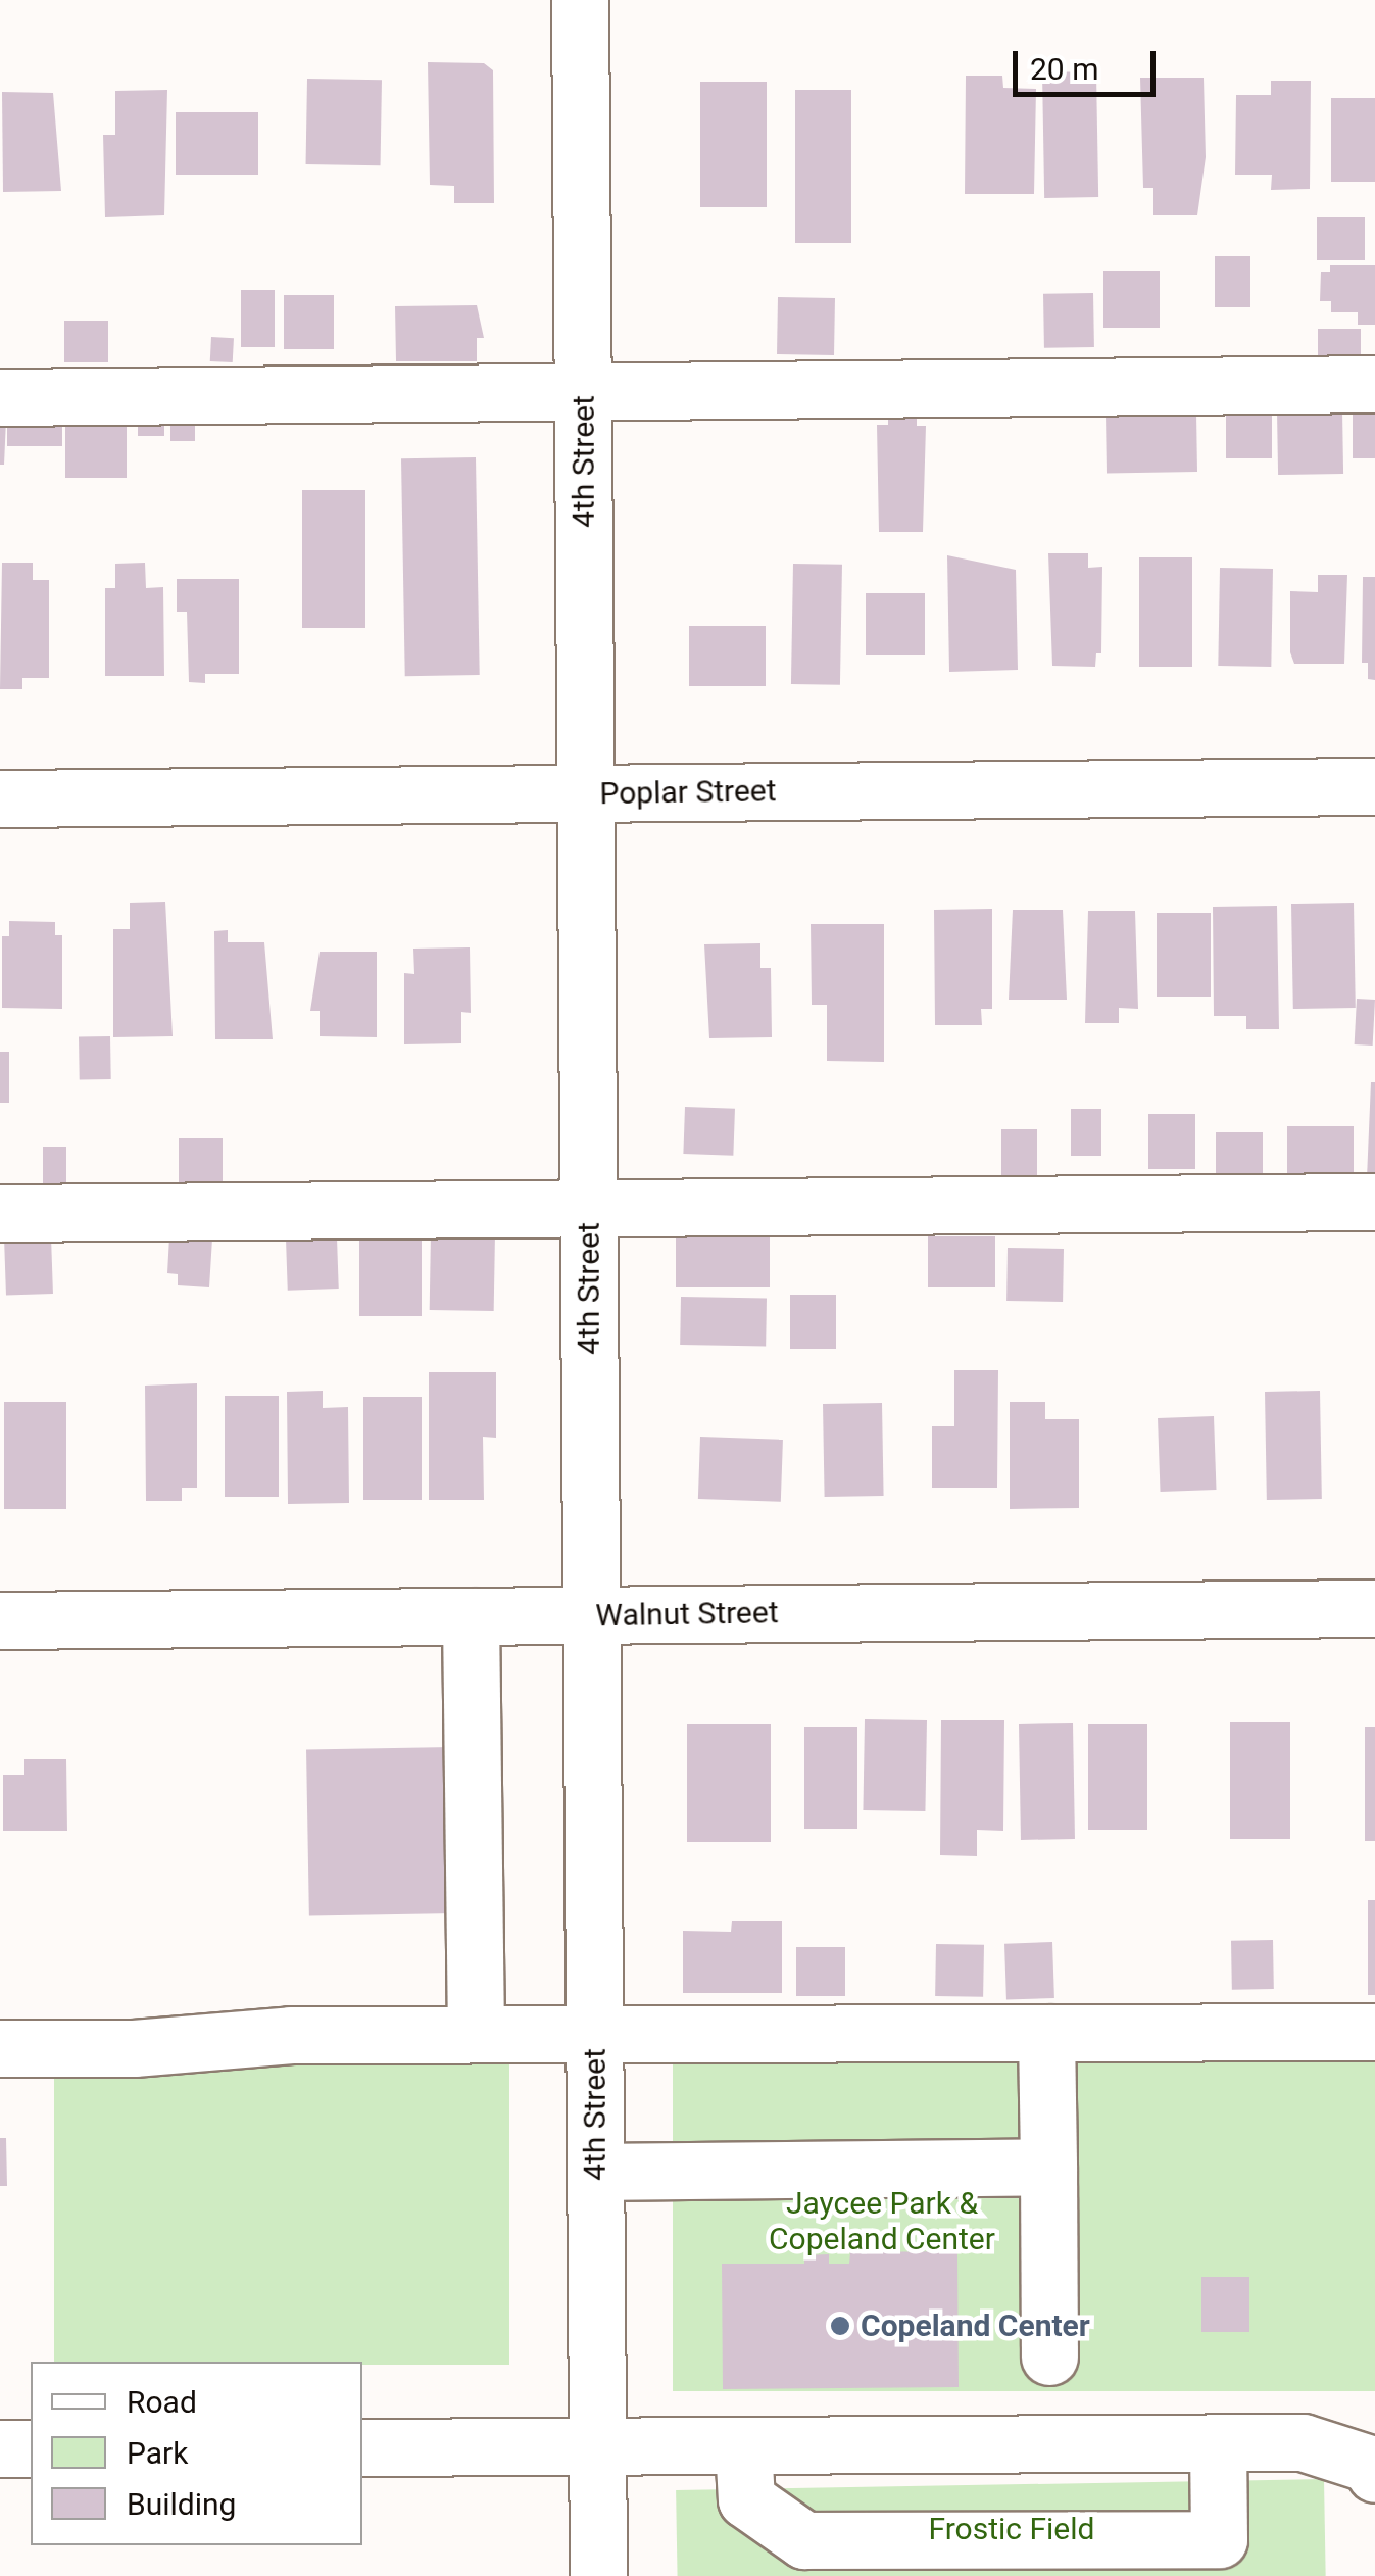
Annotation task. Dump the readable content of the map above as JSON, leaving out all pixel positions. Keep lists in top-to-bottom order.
{
  "streets": {
    "street": ["4th Street", "Poplar Street", "Walnut Street"]
  },
  "crossings": [
    ["4th Street", "Poplar Street"],
    ["4th Street", "Walnut Street"]
  ],
  "parks": ["Jaycee Park & Copeland Center", "Frostic Field"],
  "places": ["Copeland Center"],
  "legend": ["Road", "Park", "Building"],
  "scale_bar": "20 m"
}
